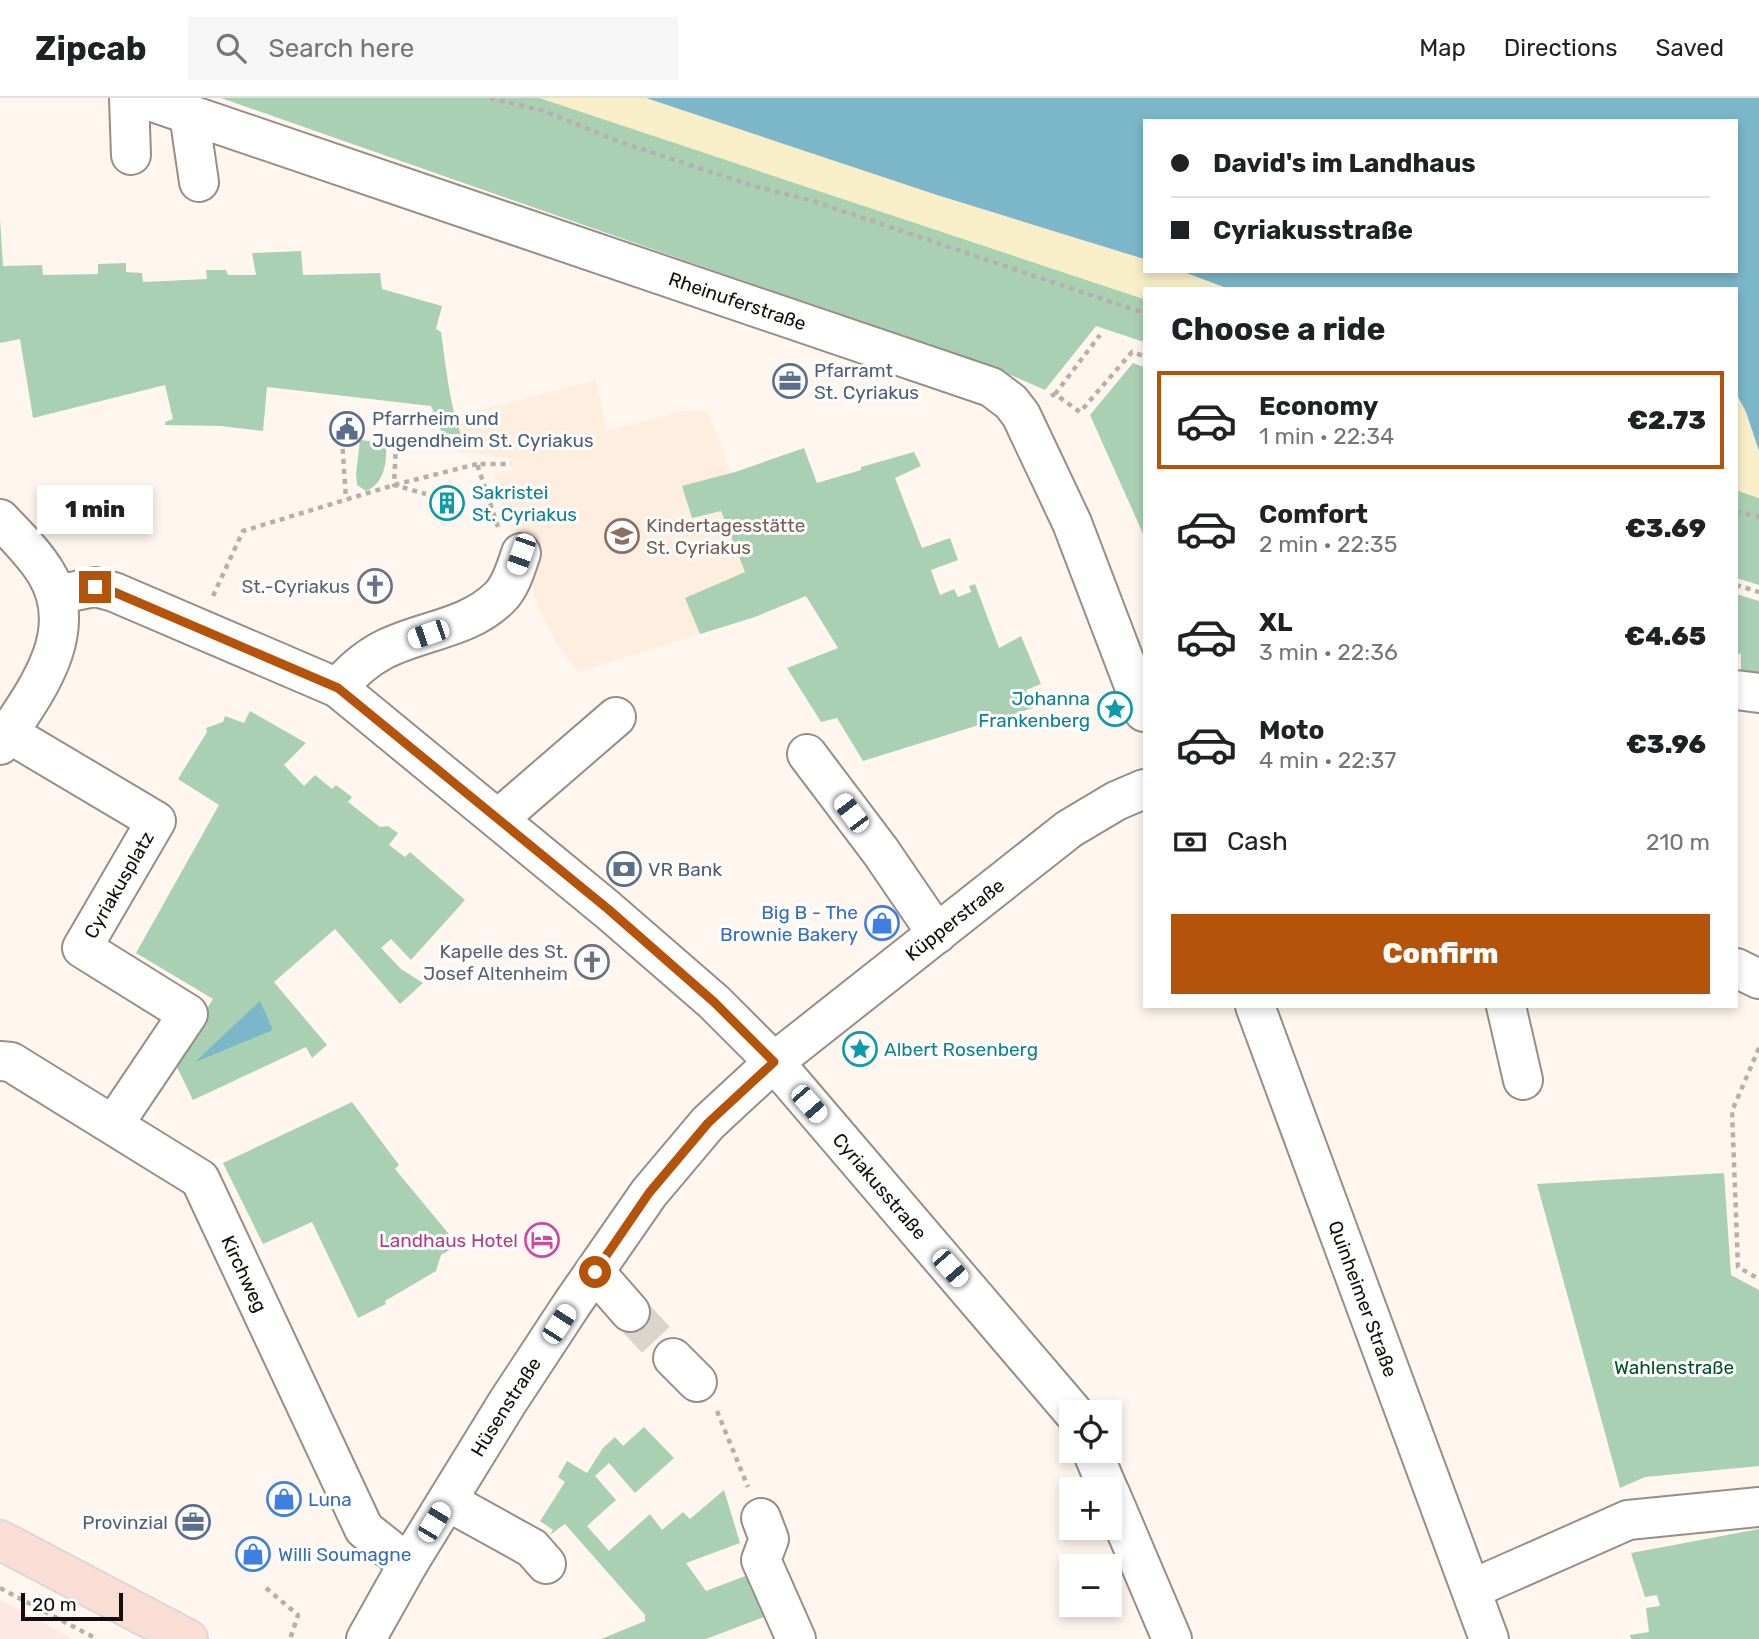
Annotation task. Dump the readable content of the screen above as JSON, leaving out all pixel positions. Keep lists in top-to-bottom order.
{
  "streets": {
    "street": [
      "Rheinuferstraße",
      "Cyriakusplatz",
      "Küpperstraße",
      "Cyriakusstraße",
      "Kirchweg",
      "Quinheimer Straße",
      "Hüsenstraße"
    ]
  },
  "crossings": [
    ["Cyriakusplatz", "Cyriakusstraße"],
    ["Cyriakusplatz", "Kirchweg"],
    ["Küpperstraße", "Cyriakusstraße"],
    ["Küpperstraße", "Hüsenstraße"],
    ["Cyriakusstraße", "Hüsenstraße"],
    ["Kirchweg", "Hüsenstraße"]
  ],
  "parks": ["Wahlenstraße"],
  "places": {
    "office": ["Pfarramt St. Cyriakus", "Provinzial"],
    "public building": ["Pfarrheim und Jugendheim St. Cyriakus"],
    "building": ["Sakristei St. Cyriakus"],
    "school or university": ["Kindertagesstätte St. Cyriakus"],
    "church": ["St.-Cyriakus", "Kapelle des St. Josef Altenheim"],
    "place": ["Johanna Frankenberg", "Albert Rosenberg"],
    "bank": ["VR Bank"],
    "shop": ["Big B - The Brownie Bakery", "Luna", "Willi Soumagne"],
    "hotel": ["Landhaus Hotel"]
  },
  "scale_bar": "20 m",
  "page": {
    "header": "Zipcab",
    "search": "Search here",
    "nav": ["Map", "Directions", "Saved"],
    "banner": ["David's im Landhaus", "Cyriakusstraße"],
    "heading": "Choose a ride",
    "list": [
      {
        "name": "Economy",
        "note": "1 min · 22:34",
        "value": "€2.73"
      },
      {
        "name": "Comfort",
        "note": "2 min · 22:35",
        "value": "€3.69"
      },
      {
        "name": "XL",
        "note": "3 min · 22:36",
        "value": "€4.65"
      },
      {
        "name": "Moto",
        "note": "4 min · 22:37",
        "value": "€3.96"
      }
    ],
    "bubble": "1 min",
    "pay": ["Cash", "210 m"],
    "buttons": "Confirm",
    "map_buttons": ["+", "−"],
    "scale": "20 m"
  }
}
